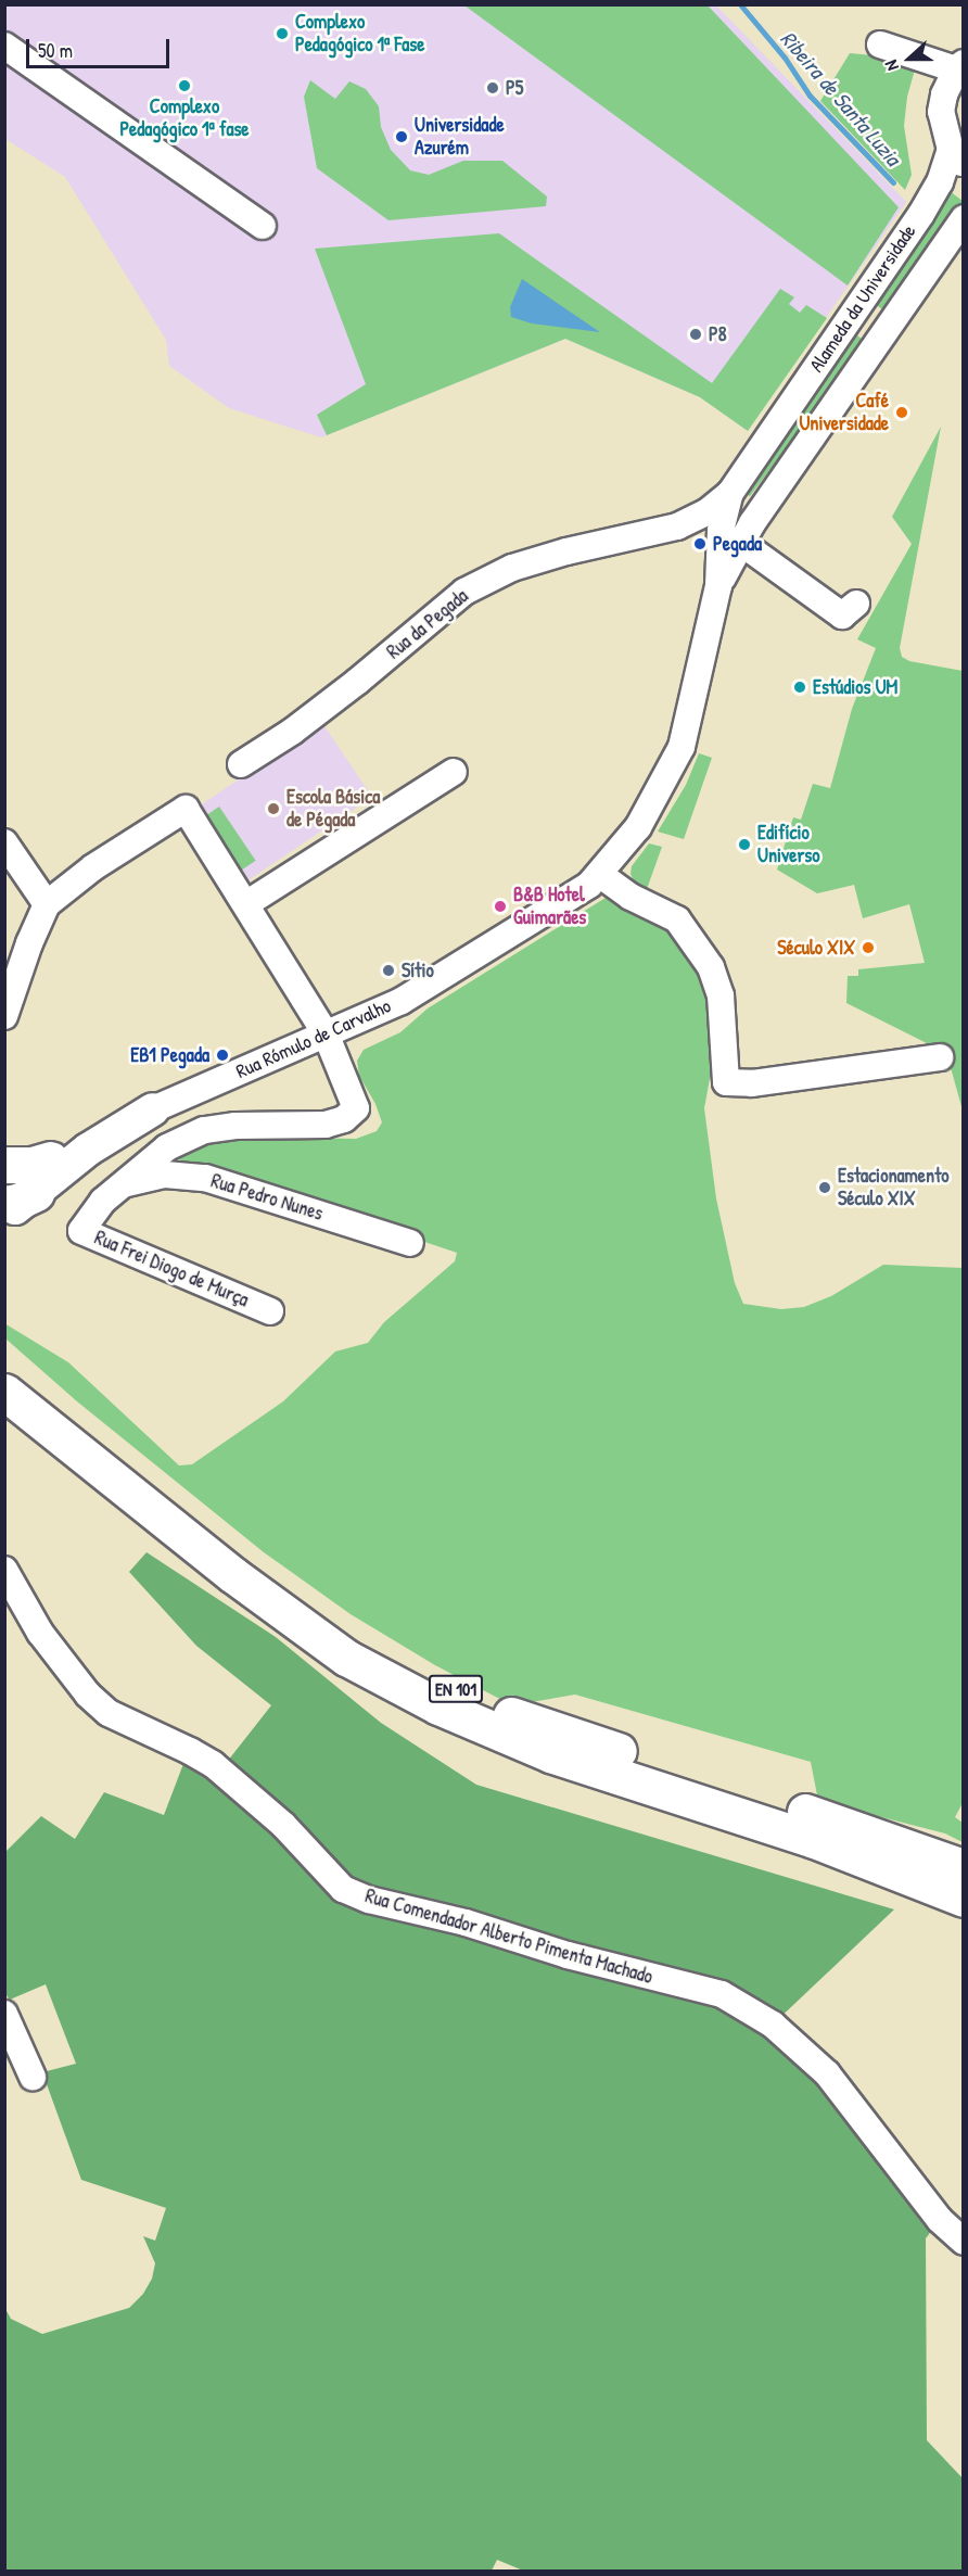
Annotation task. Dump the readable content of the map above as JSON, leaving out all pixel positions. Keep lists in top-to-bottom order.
{
  "streets": {
    "highway": ["EN 101"],
    "main road": ["Rua Rómulo de Carvalho"],
    "street": [
      "Alameda da Universidade",
      "Rua da Pegada",
      "Rua Pedro Nunes",
      "Rua Frei Diogo de Murça",
      "Rua Comendador Alberto Pimenta Machado"
    ]
  },
  "crossings": [
    ["Alameda da Universidade", "Rua Rómulo de Carvalho"],
    ["Rua Rómulo de Carvalho", "Rua Frei Diogo de Murça"],
    ["Rua Pedro Nunes", "Rua Frei Diogo de Murça"]
  ],
  "water": ["Ribeira de Santa Luzia"],
  "places": [
    "Complexo Pedagógico 1ª Fase",
    "Complexo Pedagógico 1ª fase",
    "P5",
    "Universidade Azurém",
    "P8",
    "Café Universidade",
    "Pegada",
    "Estúdios UM",
    "Escola Básica de Pégada",
    "Edifício Universo",
    "B&B Hotel Guimarães",
    "Século XIX",
    "Sítio",
    "EB1 Pegada",
    "Estacionamento Século XIX"
  ],
  "scale_bar": "50 m",
  "north": "left"
}
